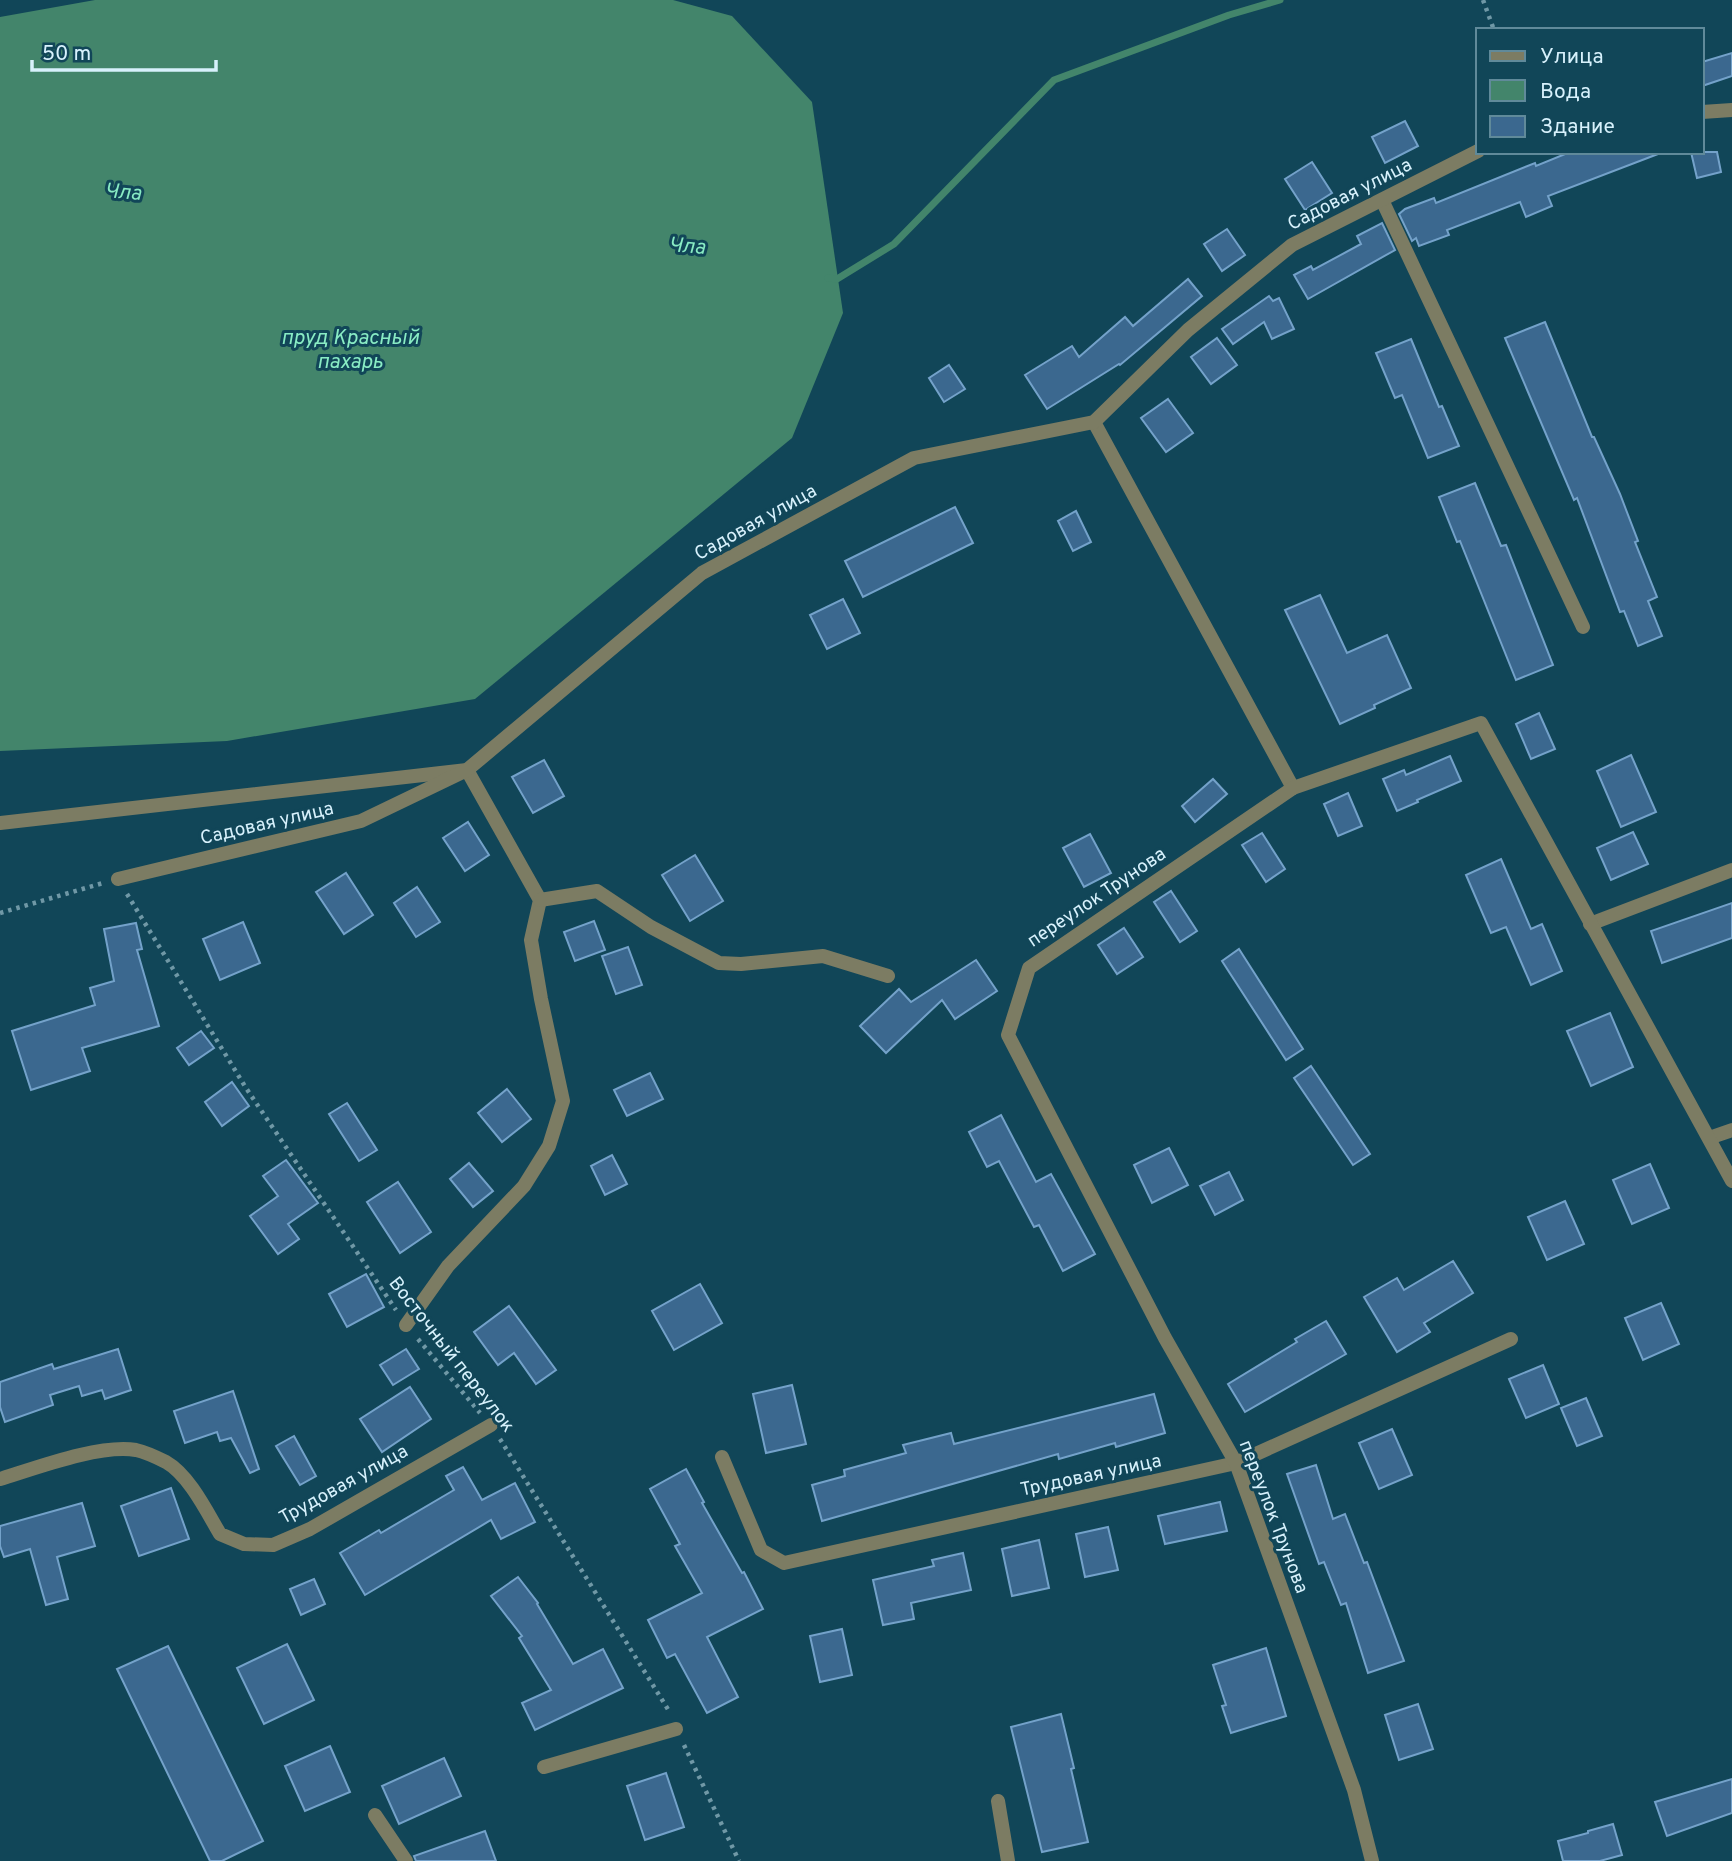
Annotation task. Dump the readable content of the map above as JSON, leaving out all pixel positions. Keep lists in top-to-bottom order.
{
  "streets": {
    "street": ["Садовая улица", "переулок Трунова", "Трудовая улица"],
    "path": ["Восточный переулок"]
  },
  "crossings": [
    ["Садовая улица", "Восточный переулок"],
    ["переулок Трунова", "Трудовая улица"],
    ["Восточный переулок", "Трудовая улица"]
  ],
  "water": ["Чла", "пруд Красный пахарь"],
  "legend": ["Улица", "Вода", "Здание"],
  "scale_bar": "50 m"
}
